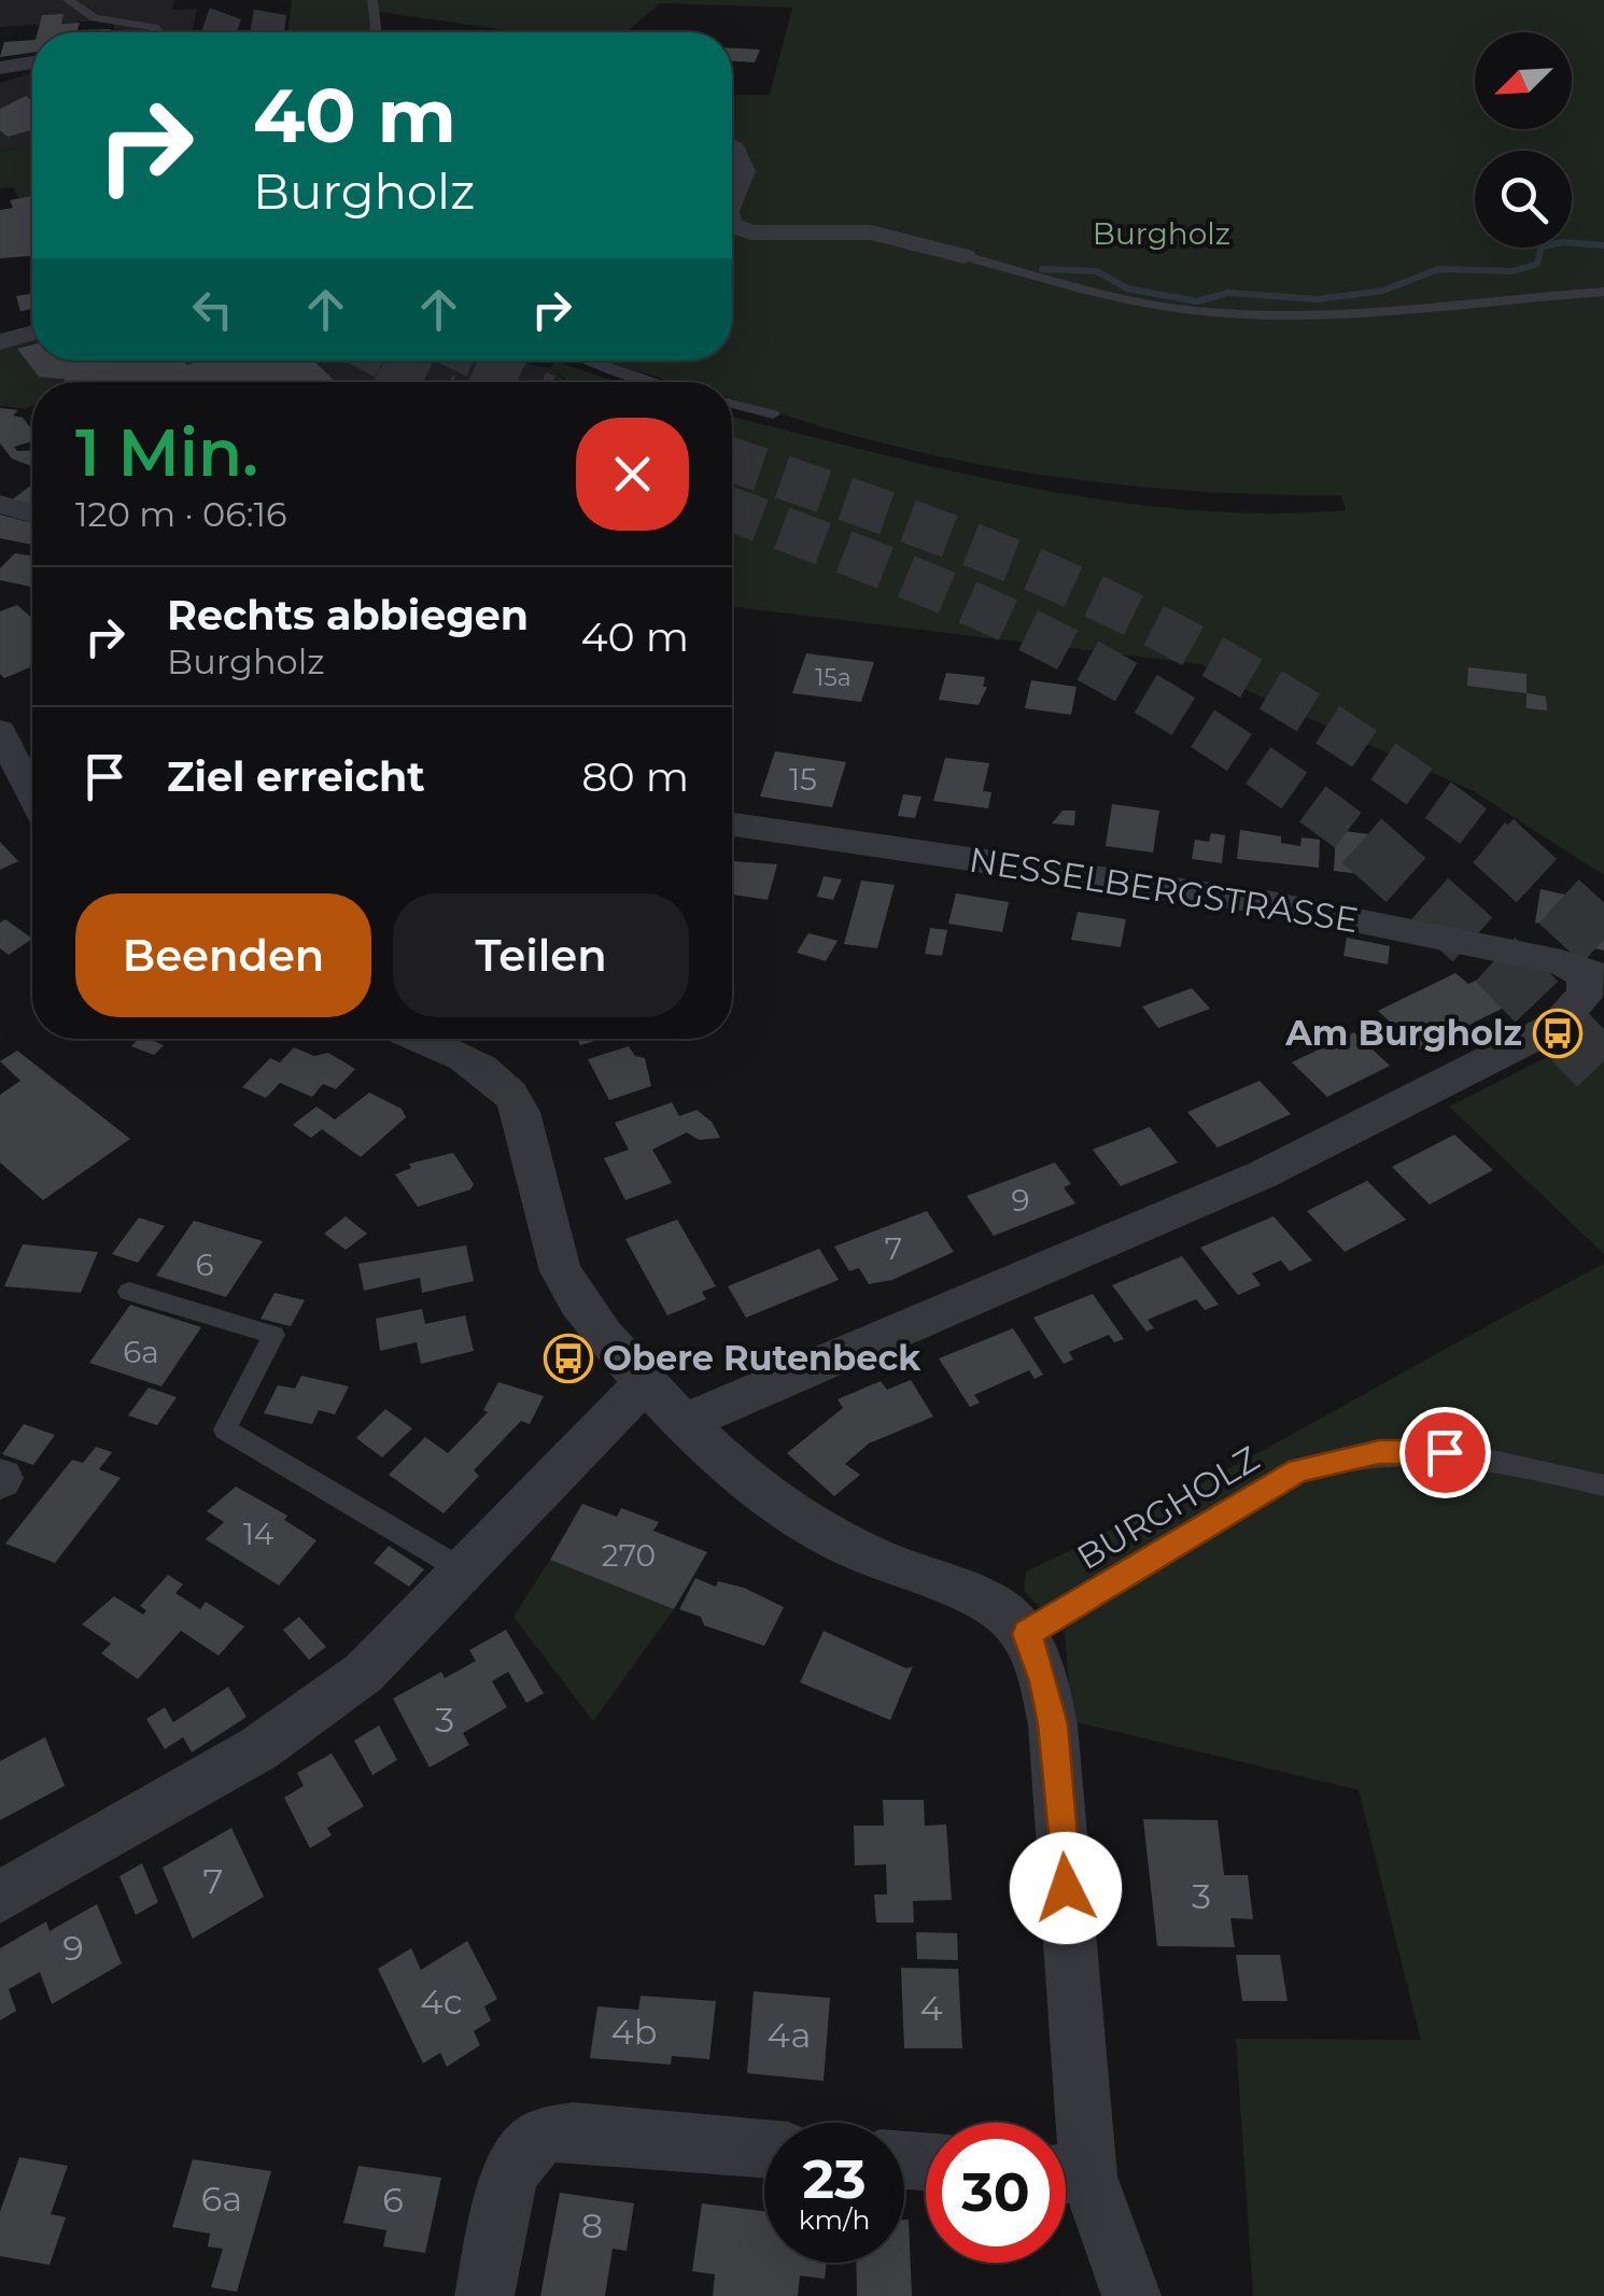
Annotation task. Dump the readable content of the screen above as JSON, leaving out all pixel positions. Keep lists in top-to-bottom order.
{
  "streets": {
    "street": ["NESSELBERGSTRASSE"],
    "lane": ["BURGHOLZ"]
  },
  "parks": ["Burgholz"],
  "places": {
    "bus stop": ["Am Burgholz", "Obere Rutenbeck"]
  },
  "house_numbers": [
    "15a",
    "15",
    "9",
    "7",
    "6",
    "6a",
    "14",
    "270",
    "3",
    "7",
    "3",
    "9",
    "4c",
    "4",
    "4b",
    "4a",
    "6a",
    "6",
    "8"
  ],
  "north": "bottom left",
  "page": {
    "turn": ["40 m", "Burgholz"],
    "heading": ["1 Min.", "120 m · 06:16"],
    "list": [
      {
        "name": "Rechts abbiegen",
        "note": "Burgholz",
        "value": "40 m"
      },
      {
        "name": "Ziel erreicht",
        "value": "80 m"
      }
    ],
    "buttons": ["Beenden", "Teilen"],
    "speed": "23 km/h",
    "limit": "30"
  }
}
